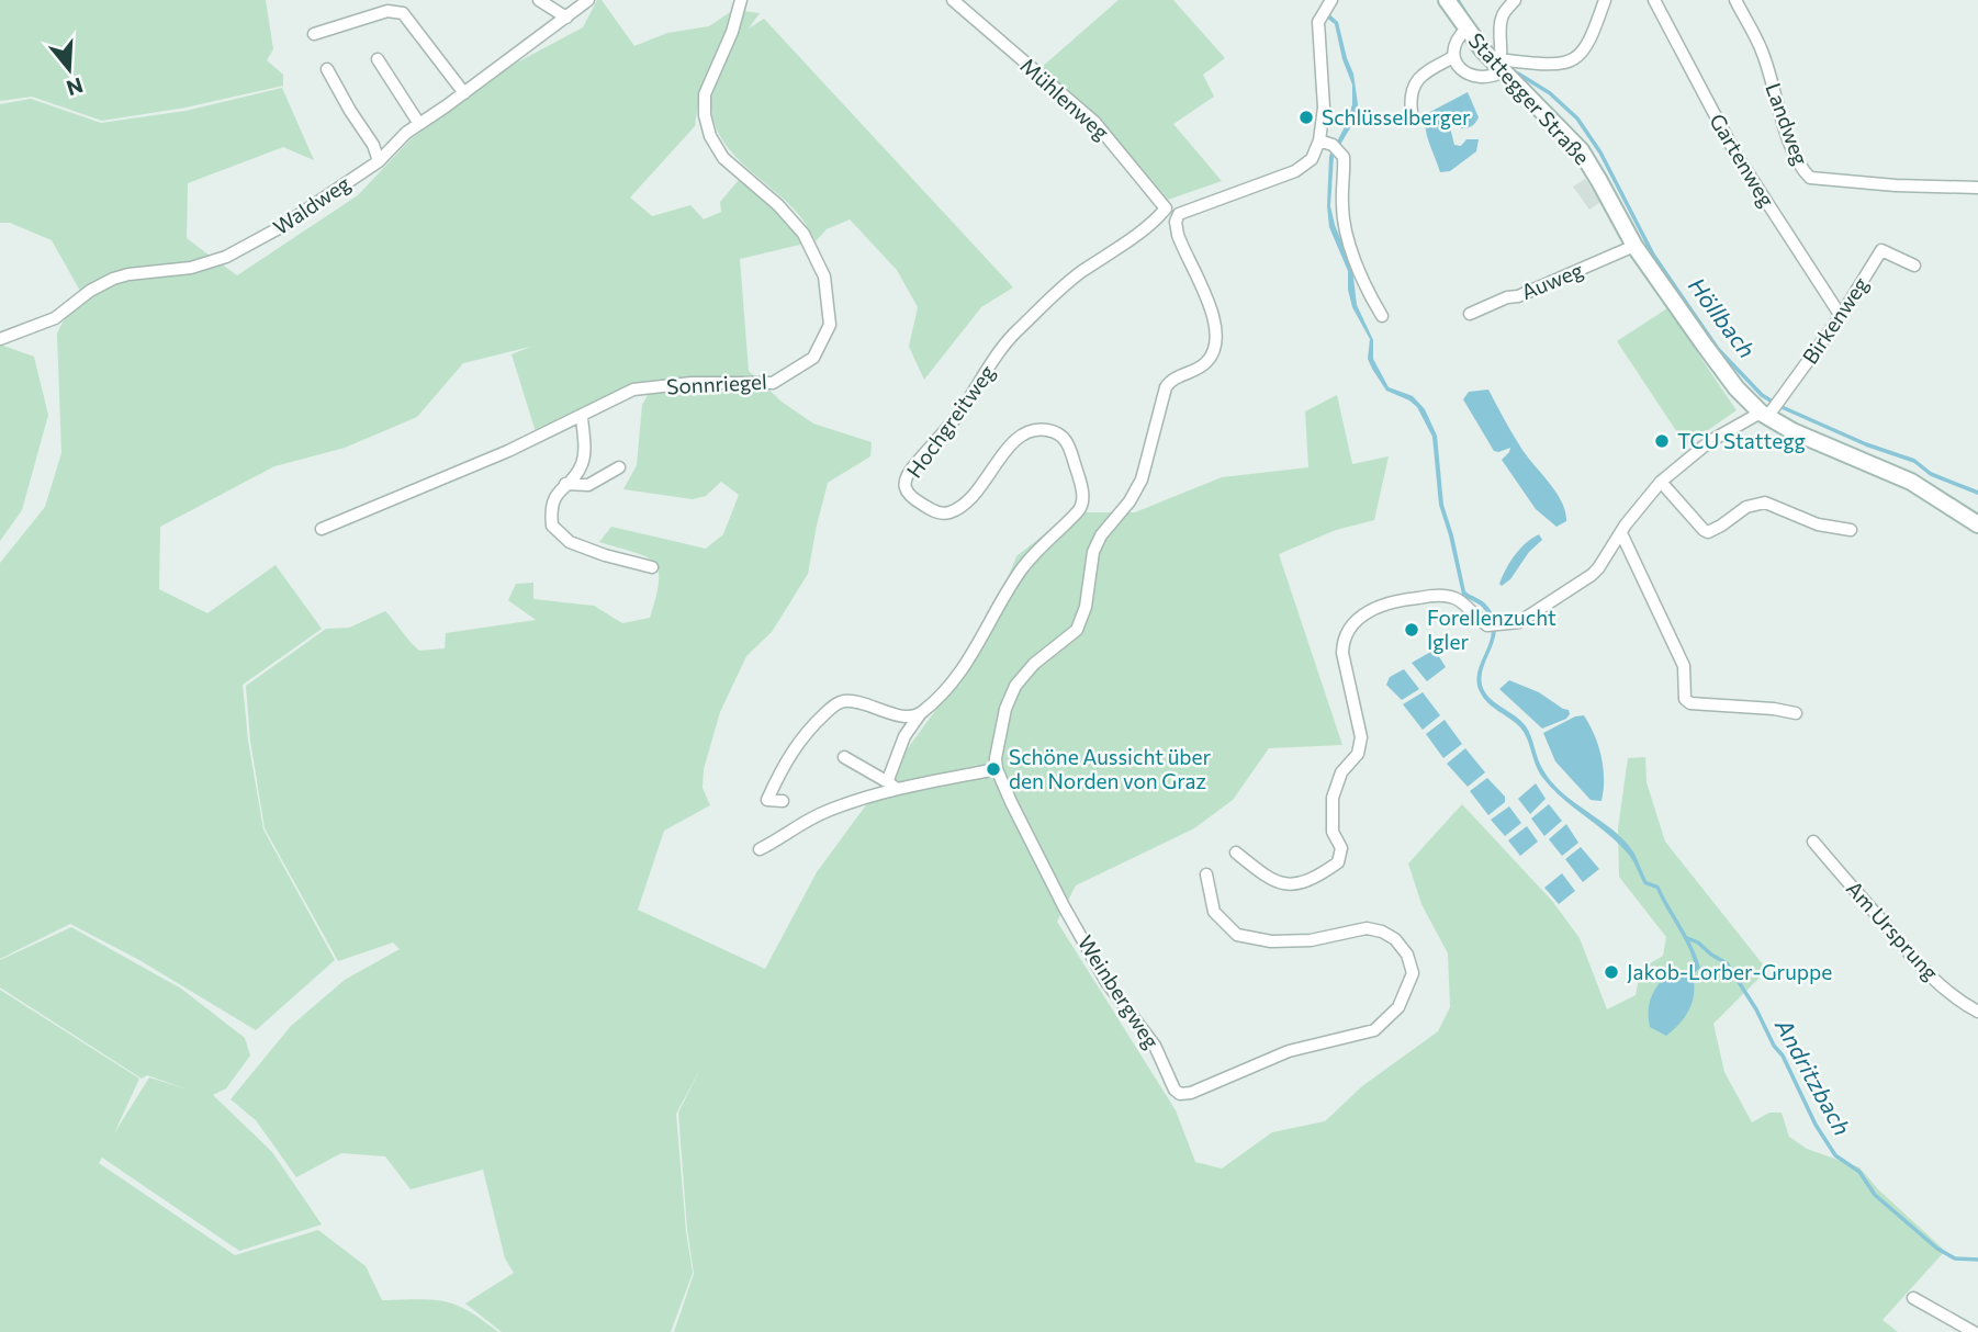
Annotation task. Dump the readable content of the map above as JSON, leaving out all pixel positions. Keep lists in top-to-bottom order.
{
  "streets": {
    "main road": ["Stattegger Straße"],
    "street": [
      "Mühlenweg",
      "Landweg",
      "Gartenweg",
      "Waldweg",
      "Auweg",
      "Birkenweg",
      "Sonnriegel",
      "Hochgreitweg",
      "Am Ursprung",
      "Weinbergweg"
    ]
  },
  "crossings": [
    ["Mühlenweg", "Hochgreitweg"],
    ["Stattegger Straße", "Auweg"],
    ["Stattegger Straße", "Birkenweg"],
    ["Gartenweg", "Birkenweg"]
  ],
  "water": ["Höllbach", "Andritzbach"],
  "places": [
    "Schlüsselberger",
    "TCU Stattegg",
    "Forellenzucht Igler",
    "Schöne Aussicht über den Norden von Graz",
    "Jakob-Lorber-Gruppe"
  ],
  "north": "bottom"
}
